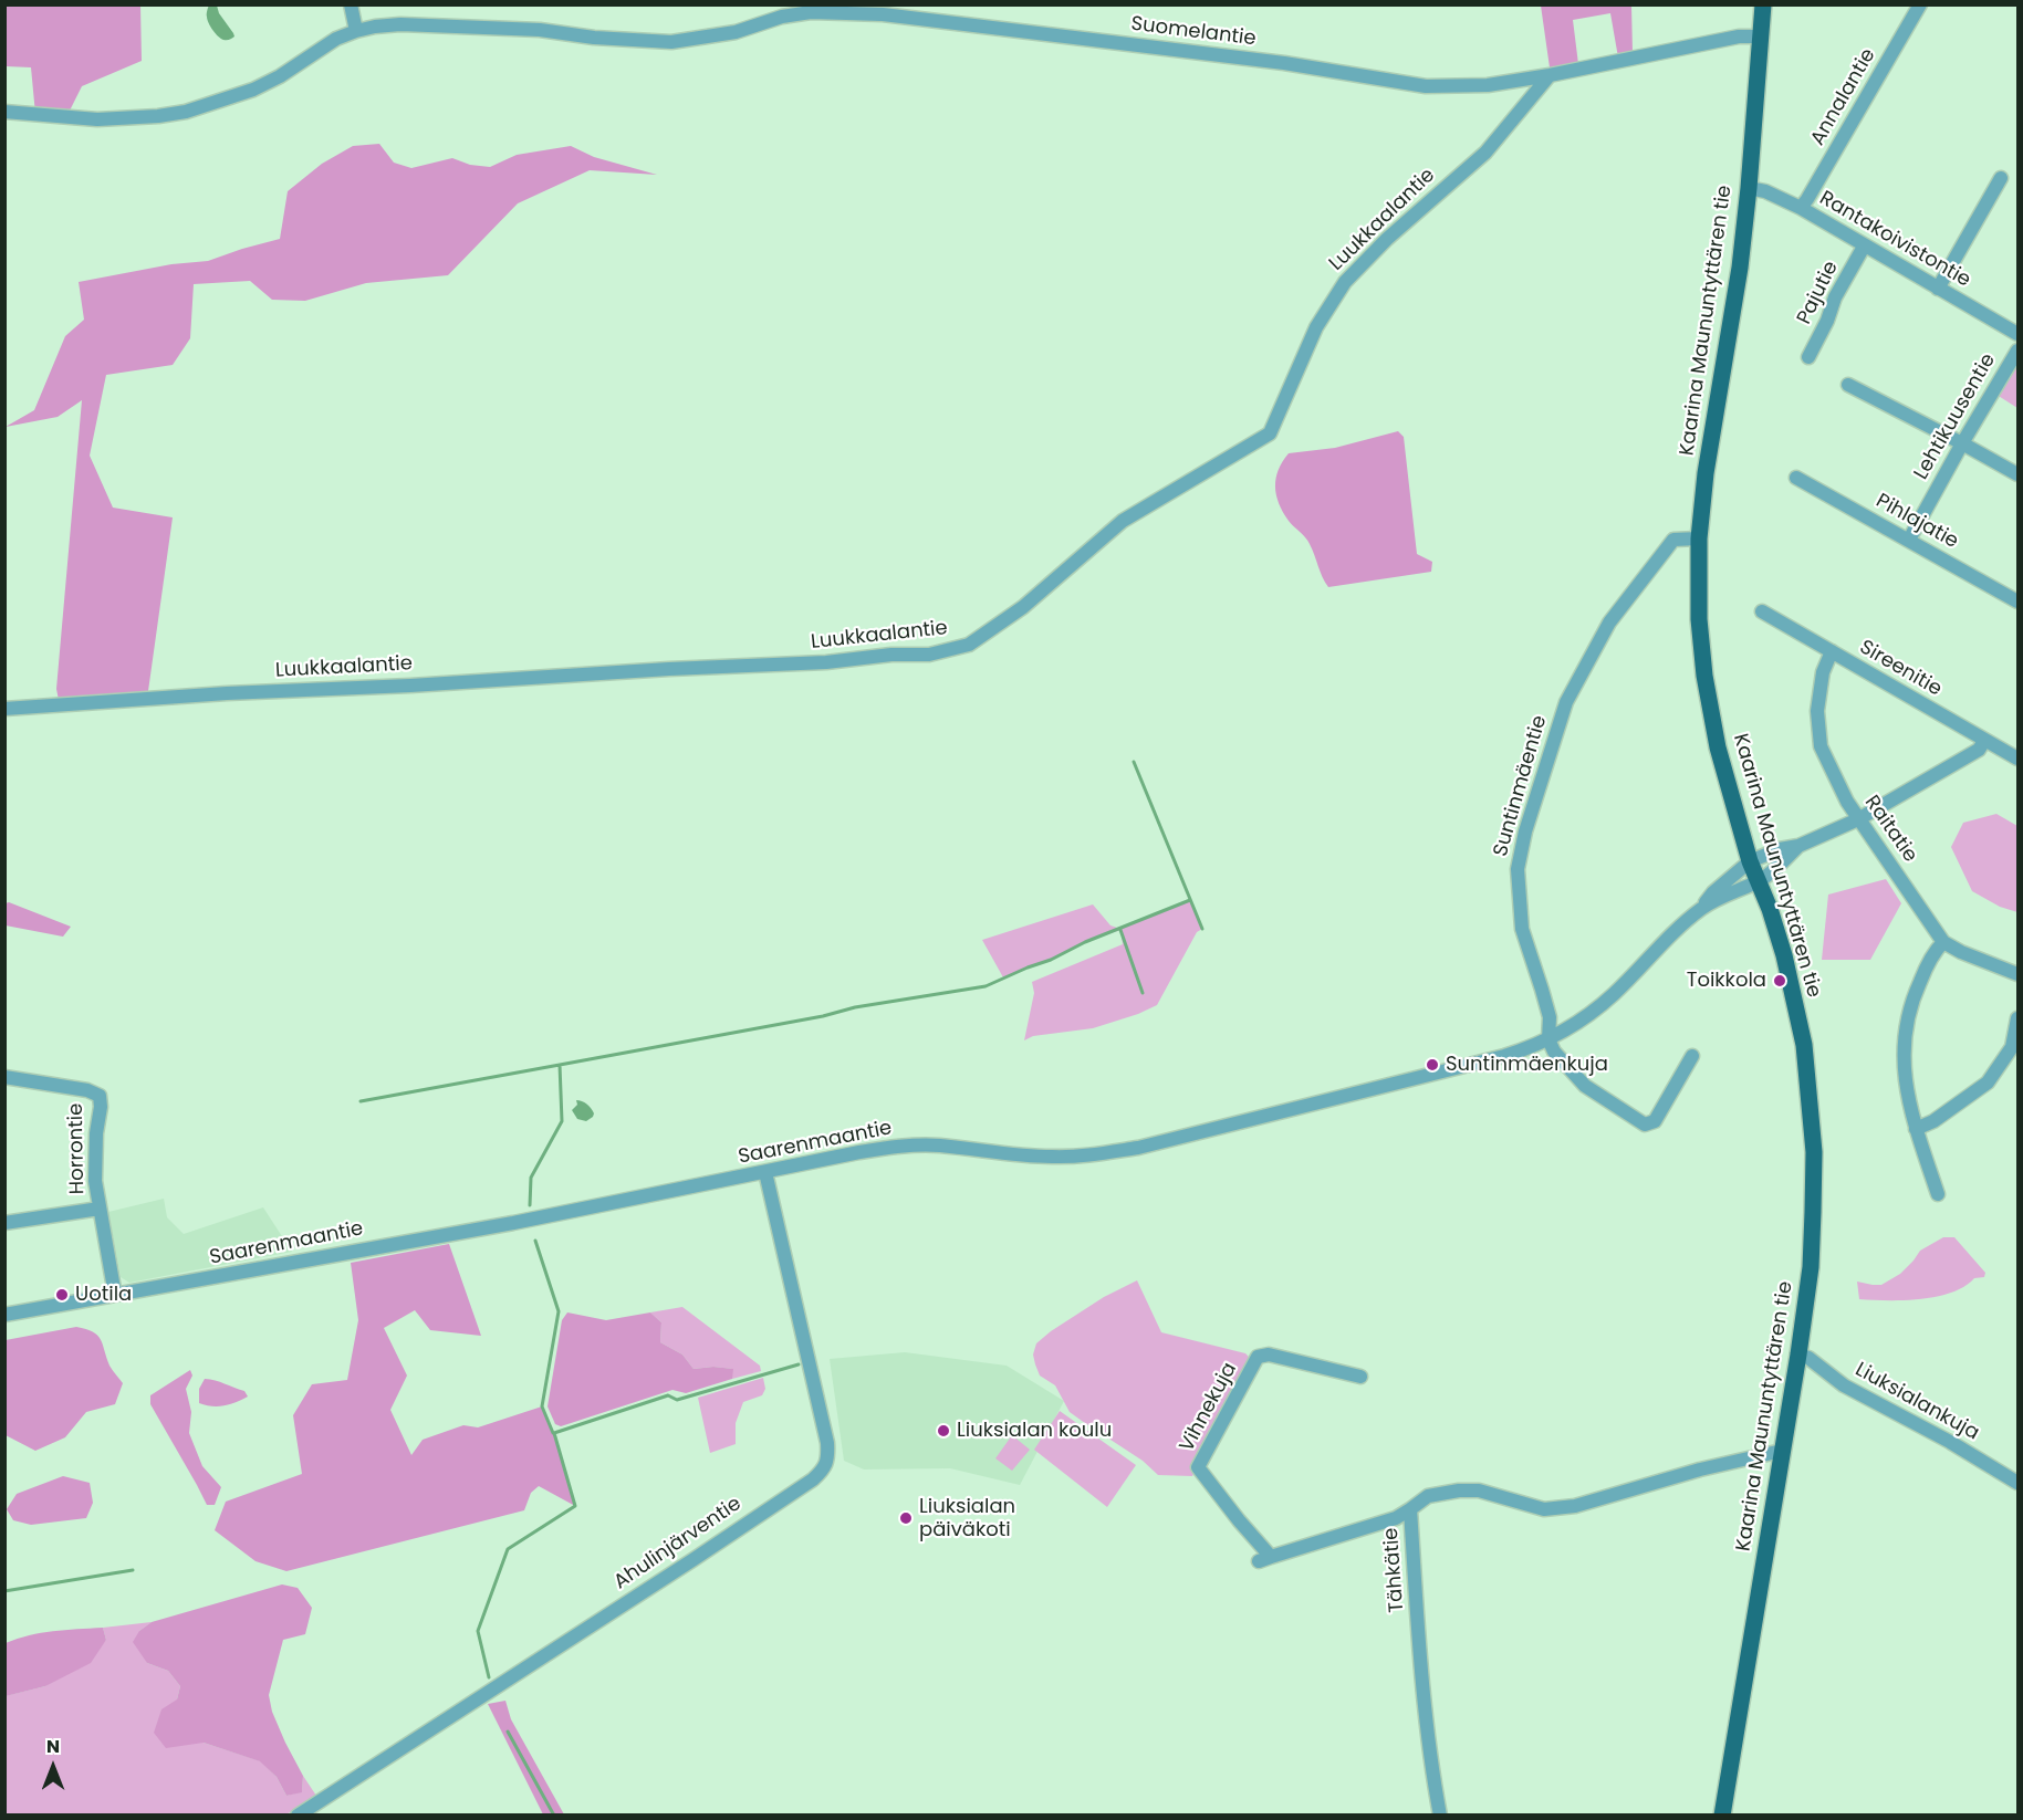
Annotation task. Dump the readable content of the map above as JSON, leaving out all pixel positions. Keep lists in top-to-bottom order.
{
  "streets": {
    "main road": ["Kaarina Maununtyttären tie"],
    "street": [
      "Suomelantie",
      "Annalantie",
      "Luukkaalantie",
      "Rantakoivistontie",
      "Pajutie",
      "Lehtikuusentie",
      "Pihlajatie",
      "Sireenitie",
      "Suntinmäentie",
      "Raitatie",
      "Saarenmaantie",
      "Horrontie",
      "Liuksialankuja",
      "Vihnekuja",
      "Ahulinjärventie",
      "Tähkätie"
    ]
  },
  "crossings": [
    ["Suomelantie", "Luukkaalantie"],
    ["Suomelantie", "Kaarina Maununtyttären tie"],
    ["Annalantie", "Rantakoivistontie"],
    ["Rantakoivistontie", "Pajutie"],
    ["Rantakoivistontie", "Kaarina Maununtyttären tie"],
    ["Kaarina Maununtyttären tie", "Suntinmäentie"],
    ["Kaarina Maununtyttären tie", "Saarenmaantie"],
    ["Kaarina Maununtyttären tie", "Liuksialankuja"],
    ["Kaarina Maununtyttären tie", "Tähkätie"],
    ["Lehtikuusentie", "Pihlajatie"],
    ["Sireenitie", "Raitatie"],
    ["Suntinmäentie", "Saarenmaantie"],
    ["Saarenmaantie", "Horrontie"],
    ["Saarenmaantie", "Ahulinjärventie"],
    ["Vihnekuja", "Tähkätie"]
  ],
  "places": [
    "Toikkola",
    "Suntinmäenkuja",
    "Uotila",
    "Liuksialan koulu",
    "Liuksialan päiväkoti"
  ],
  "north": "top"
}
